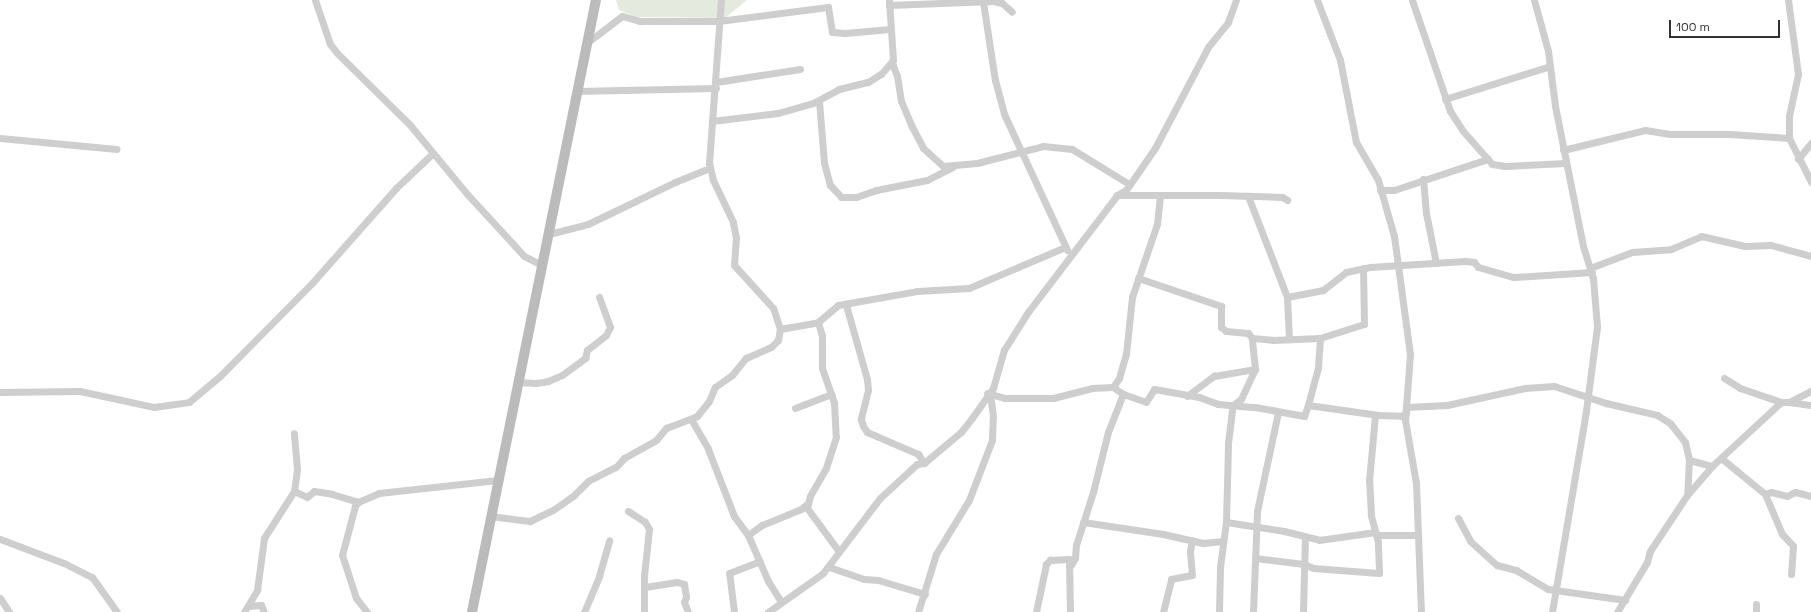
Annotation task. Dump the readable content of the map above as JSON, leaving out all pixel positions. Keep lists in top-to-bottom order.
{
  "scale_bar": "100 m"
}
